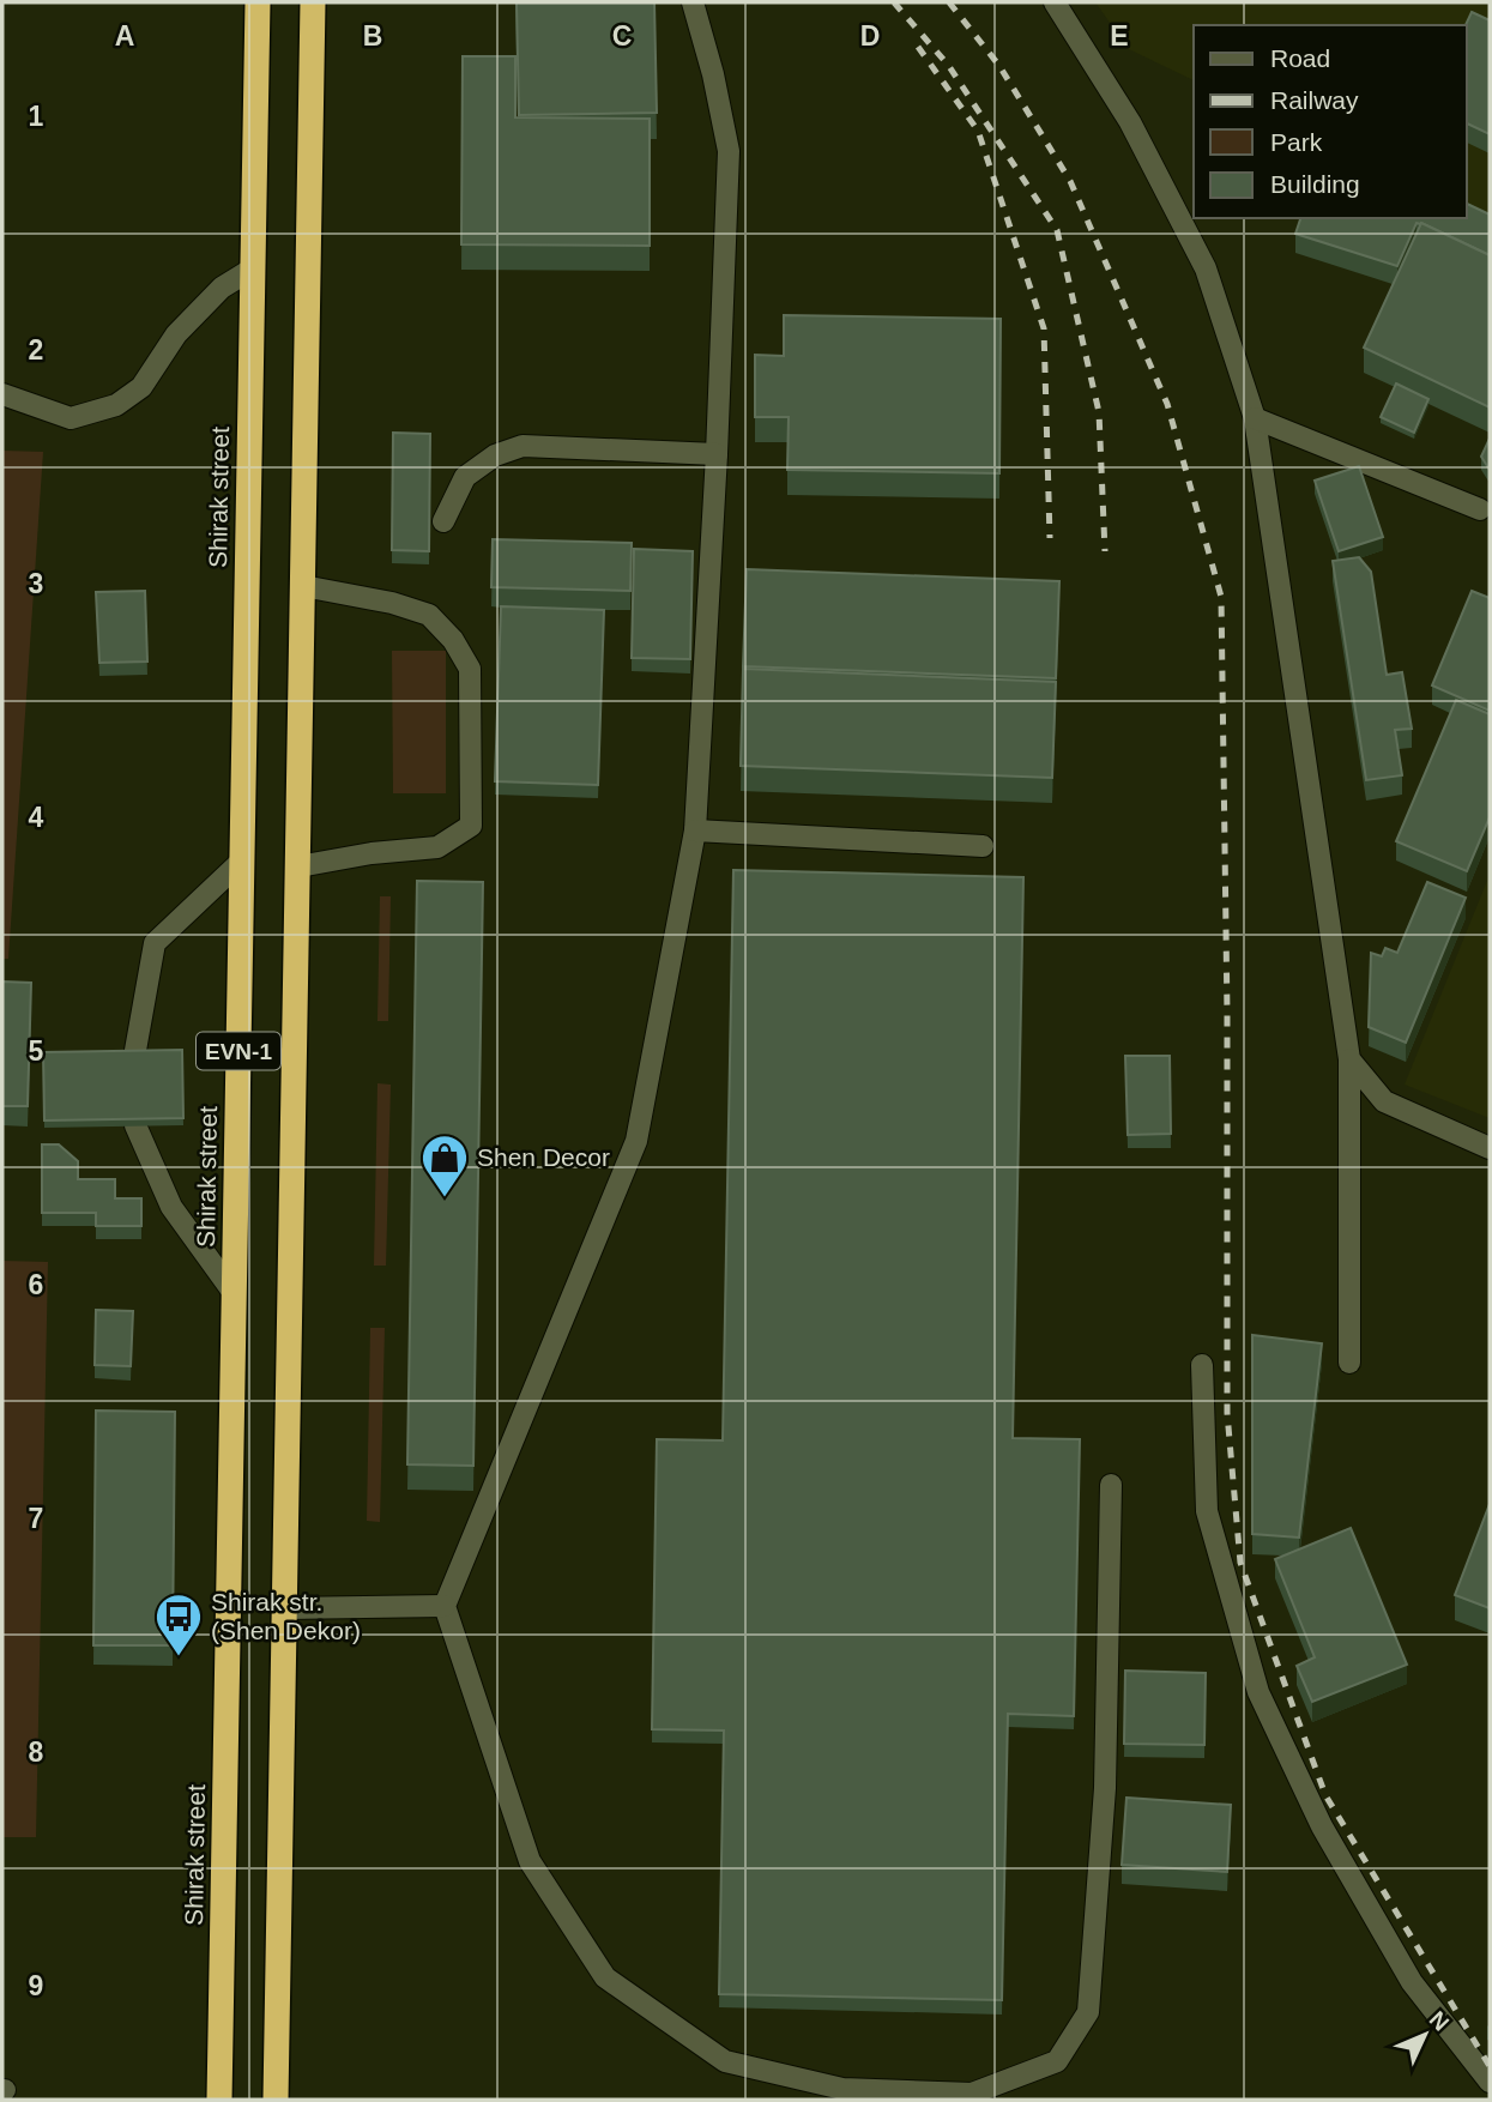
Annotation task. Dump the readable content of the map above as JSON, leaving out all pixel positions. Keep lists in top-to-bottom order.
{
  "streets": {
    "highway": ["Shirak street", "EVN-1"]
  },
  "places": {
    "shop": ["Shen Decor"],
    "bus stop": ["Shirak str. (Shen Dekor)"]
  },
  "legend": [
    "Road",
    "Railway",
    "Park",
    "Building"
  ],
  "north": "top right",
  "grid": {
    "columns": [
      "A",
      "B",
      "C",
      "D",
      "E"
    ],
    "rows": [
      "1",
      "2",
      "3",
      "4",
      "5",
      "6",
      "7",
      "8",
      "9"
    ]
  }
}
